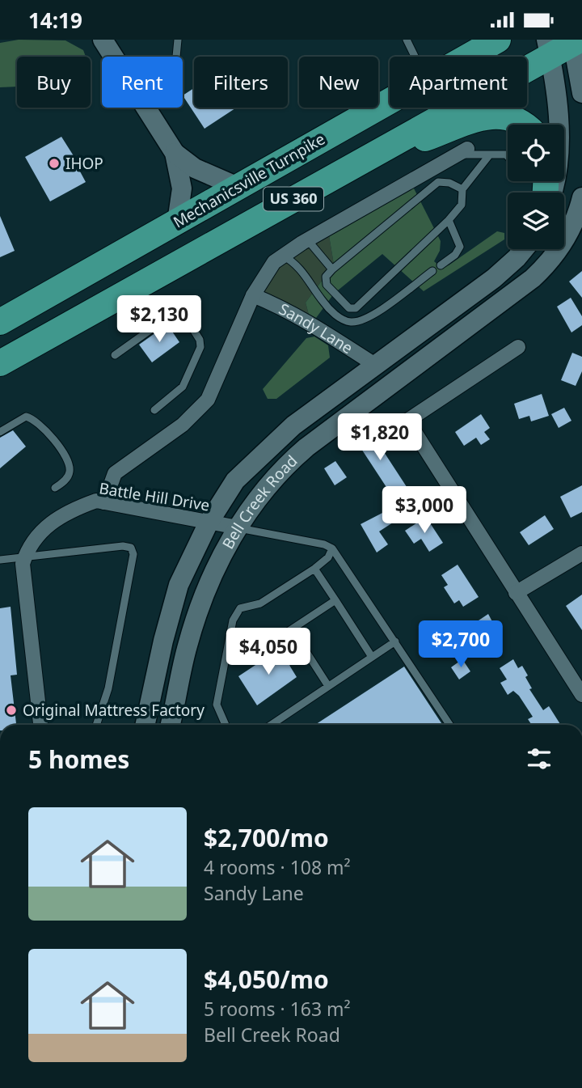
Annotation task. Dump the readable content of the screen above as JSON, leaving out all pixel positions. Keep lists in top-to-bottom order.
{
  "streets": {
    "highway": ["Mechanicsville Turnpike", "US 360"],
    "main road": ["Bell Creek Road"],
    "street": ["Sandy Lane", "Battle Hill Drive"]
  },
  "crossings": [
    ["Sandy Lane", "Bell Creek Road"],
    ["Battle Hill Drive", "Bell Creek Road"]
  ],
  "places": ["IHOP", "Original Mattress Factory"],
  "page": {
    "status": "14:19",
    "chip": [
      "Buy",
      "Rent",
      "Filters",
      "New",
      "Apartment"
    ],
    "price": [
      "$2,130",
      "$1,820",
      "$3,000",
      "$2,700",
      "$4,050"
    ],
    "heading": "5 homes",
    "list": [
      {
        "name": "$2,700/mo",
        "note": "4 rooms · 108 m² · Sandy Lane"
      },
      {
        "name": "$4,050/mo",
        "note": "5 rooms · 163 m² · Bell Creek Road"
      }
    ]
  }
}
